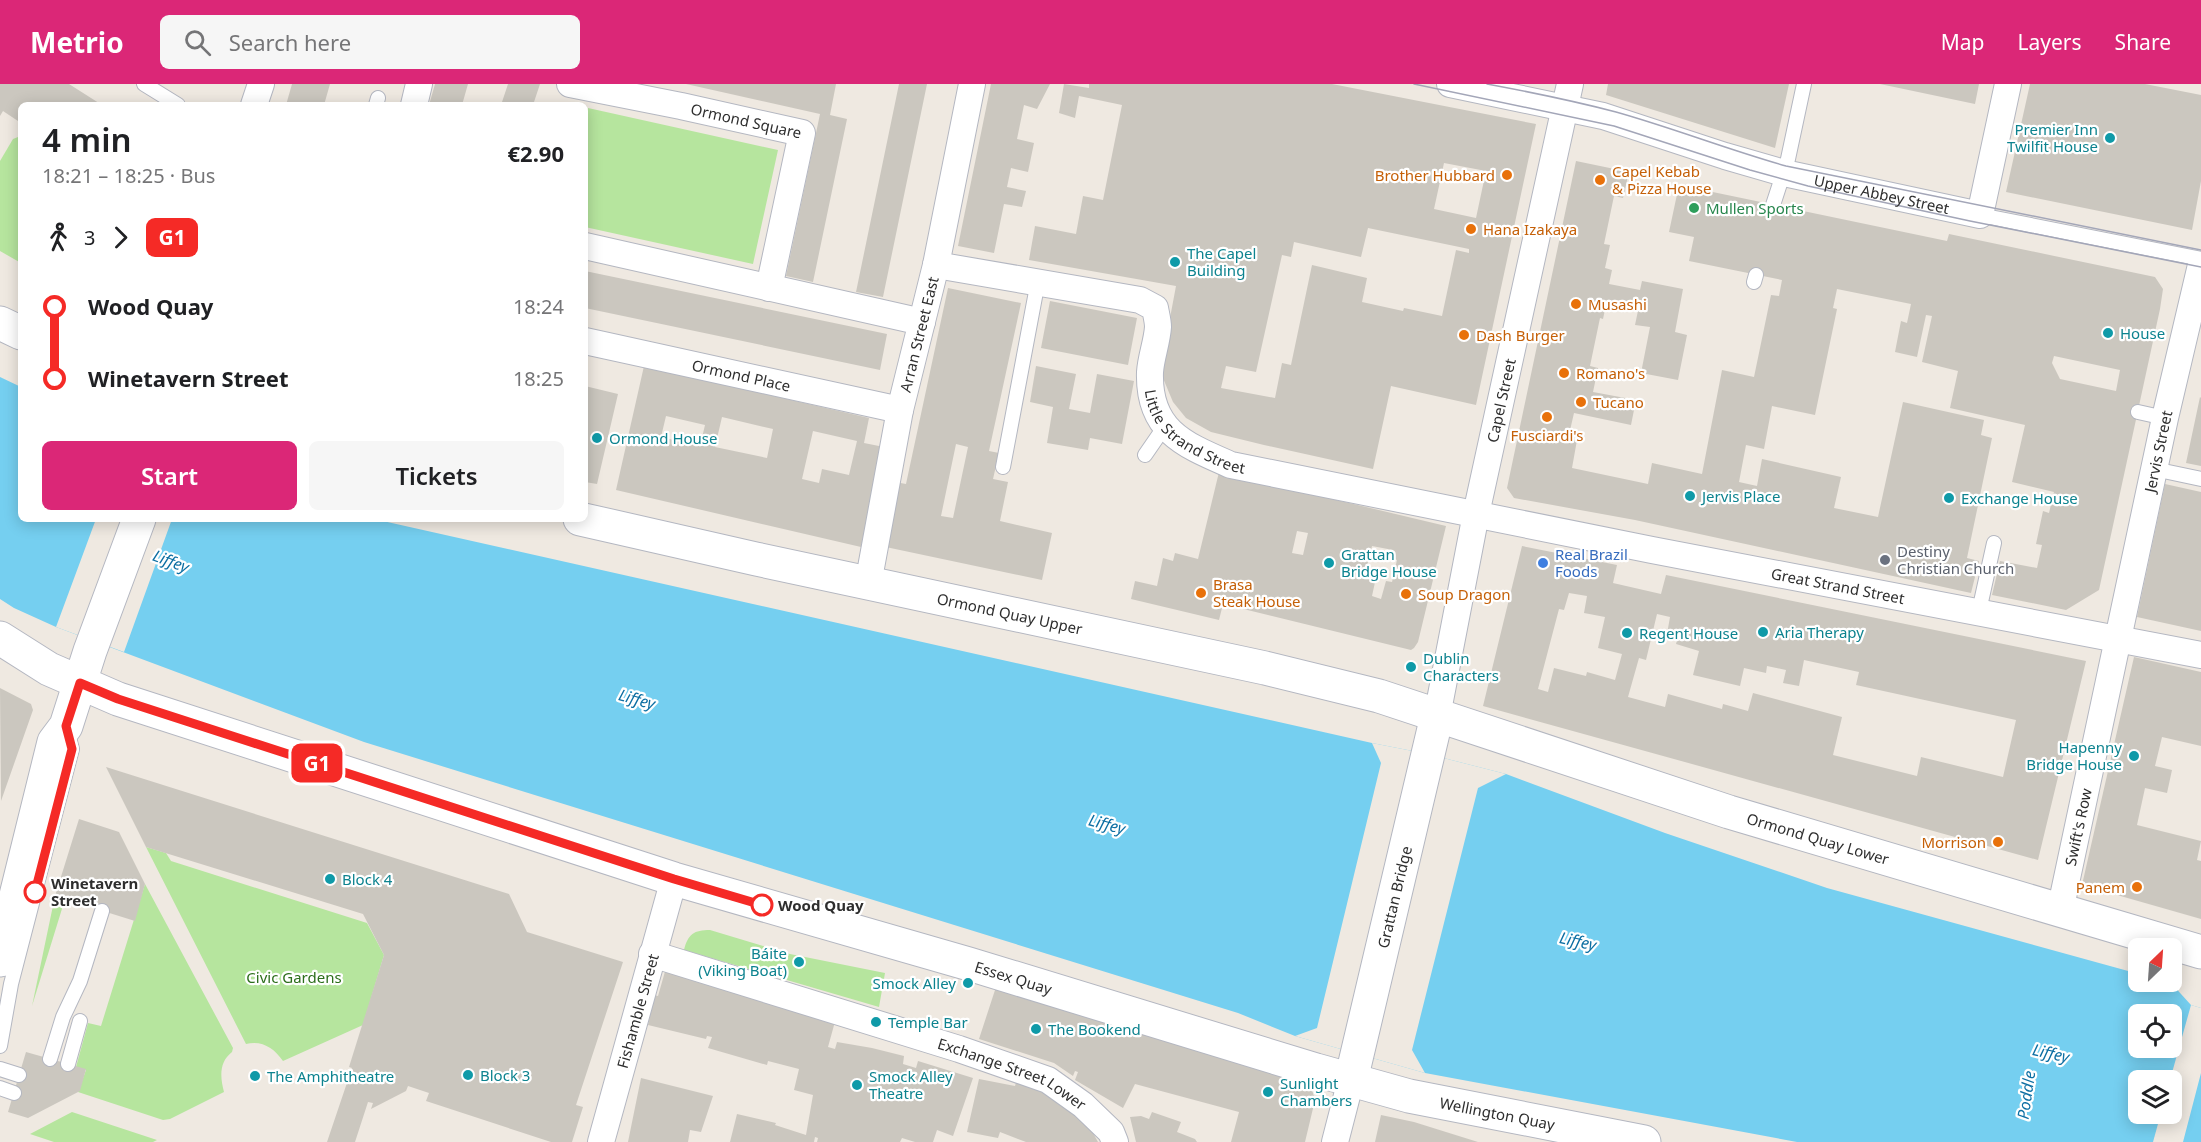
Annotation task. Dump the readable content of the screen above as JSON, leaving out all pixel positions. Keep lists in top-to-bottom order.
{
  "streets": {
    "main road": [
      "Ormond Quay Upper",
      "Ormond Quay Lower",
      "Grattan Bridge",
      "Essex Quay",
      "Wellington Quay"
    ],
    "street": [
      "Ormond Square",
      "Upper Abbey Street",
      "Arran Street East",
      "Ormond Place",
      "Capel Street",
      "Little Strand Street",
      "Jervis Street",
      "Great Strand Street",
      "Swift's Row",
      "Fishamble Street",
      "Exchange Street Lower"
    ]
  },
  "crossings": [
    ["Upper Abbey Street", "Capel Street"],
    ["Arran Street East", "Ormond Place"],
    ["Arran Street East", "Little Strand Street"],
    ["Arran Street East", "Ormond Quay Upper"],
    ["Capel Street", "Little Strand Street"],
    ["Capel Street", "Great Strand Street"],
    ["Capel Street", "Ormond Quay Upper"],
    ["Capel Street", "Ormond Quay Lower"],
    ["Capel Street", "Grattan Bridge"],
    ["Little Strand Street", "Great Strand Street"],
    ["Jervis Street", "Great Strand Street"],
    ["Jervis Street", "Swift's Row"],
    ["Great Strand Street", "Swift's Row"],
    ["Ormond Quay Upper", "Ormond Quay Lower"],
    ["Ormond Quay Upper", "Grattan Bridge"],
    ["Swift's Row", "Ormond Quay Lower"],
    ["Ormond Quay Lower", "Grattan Bridge"],
    ["Grattan Bridge", "Essex Quay"],
    ["Grattan Bridge", "Wellington Quay"],
    ["Essex Quay", "Fishamble Street"],
    ["Essex Quay", "Wellington Quay"],
    ["Fishamble Street", "Exchange Street Lower"]
  ],
  "water": ["Liffey", "Poddle"],
  "parks": ["Civic Gardens"],
  "places": [
    "Premier Inn Twilfit House",
    "Brother Hubbard",
    "Capel Kebab & Pizza House",
    "Mullen Sports",
    "Hana Izakaya",
    "The Capel Building",
    "Musashi",
    "House",
    "Dash Burger",
    "Romano's",
    "Tucano",
    "Fusciardi's",
    "Ormond House",
    "Jervis Place",
    "Exchange House",
    "Destiny Christian Church",
    "Grattan Bridge House",
    "Real Brazil Foods",
    "Brasa Steak House",
    "Soup Dragon",
    "Aria Therapy",
    "Regent House",
    "Dublin Characters",
    "Hapenny Bridge House",
    "Morrison",
    "Block 4",
    "Panem",
    "Winetavern Street",
    "Wood Quay",
    "Báite (Viking Boat)",
    "Smock Alley",
    "Temple Bar",
    "The Bookend",
    "Block 3",
    "The Amphitheatre",
    "Smock Alley Theatre",
    "Sunlight Chambers"
  ],
  "lines": ["bus line G1"],
  "north": "top right",
  "page": {
    "header": "Metrio",
    "search": "Search here",
    "nav": ["Map", "Layers", "Share"],
    "on_map": "G1",
    "heading": ["4 min", "18:21 – 18:25 · Bus", "€2.90"],
    "legs": ["3", "G1"],
    "list": [
      {
        "name": "Wood Quay",
        "value": "18:24"
      },
      {
        "name": "Winetavern Street",
        "value": "18:25"
      }
    ],
    "buttons": ["Start", "Tickets"]
  }
}
